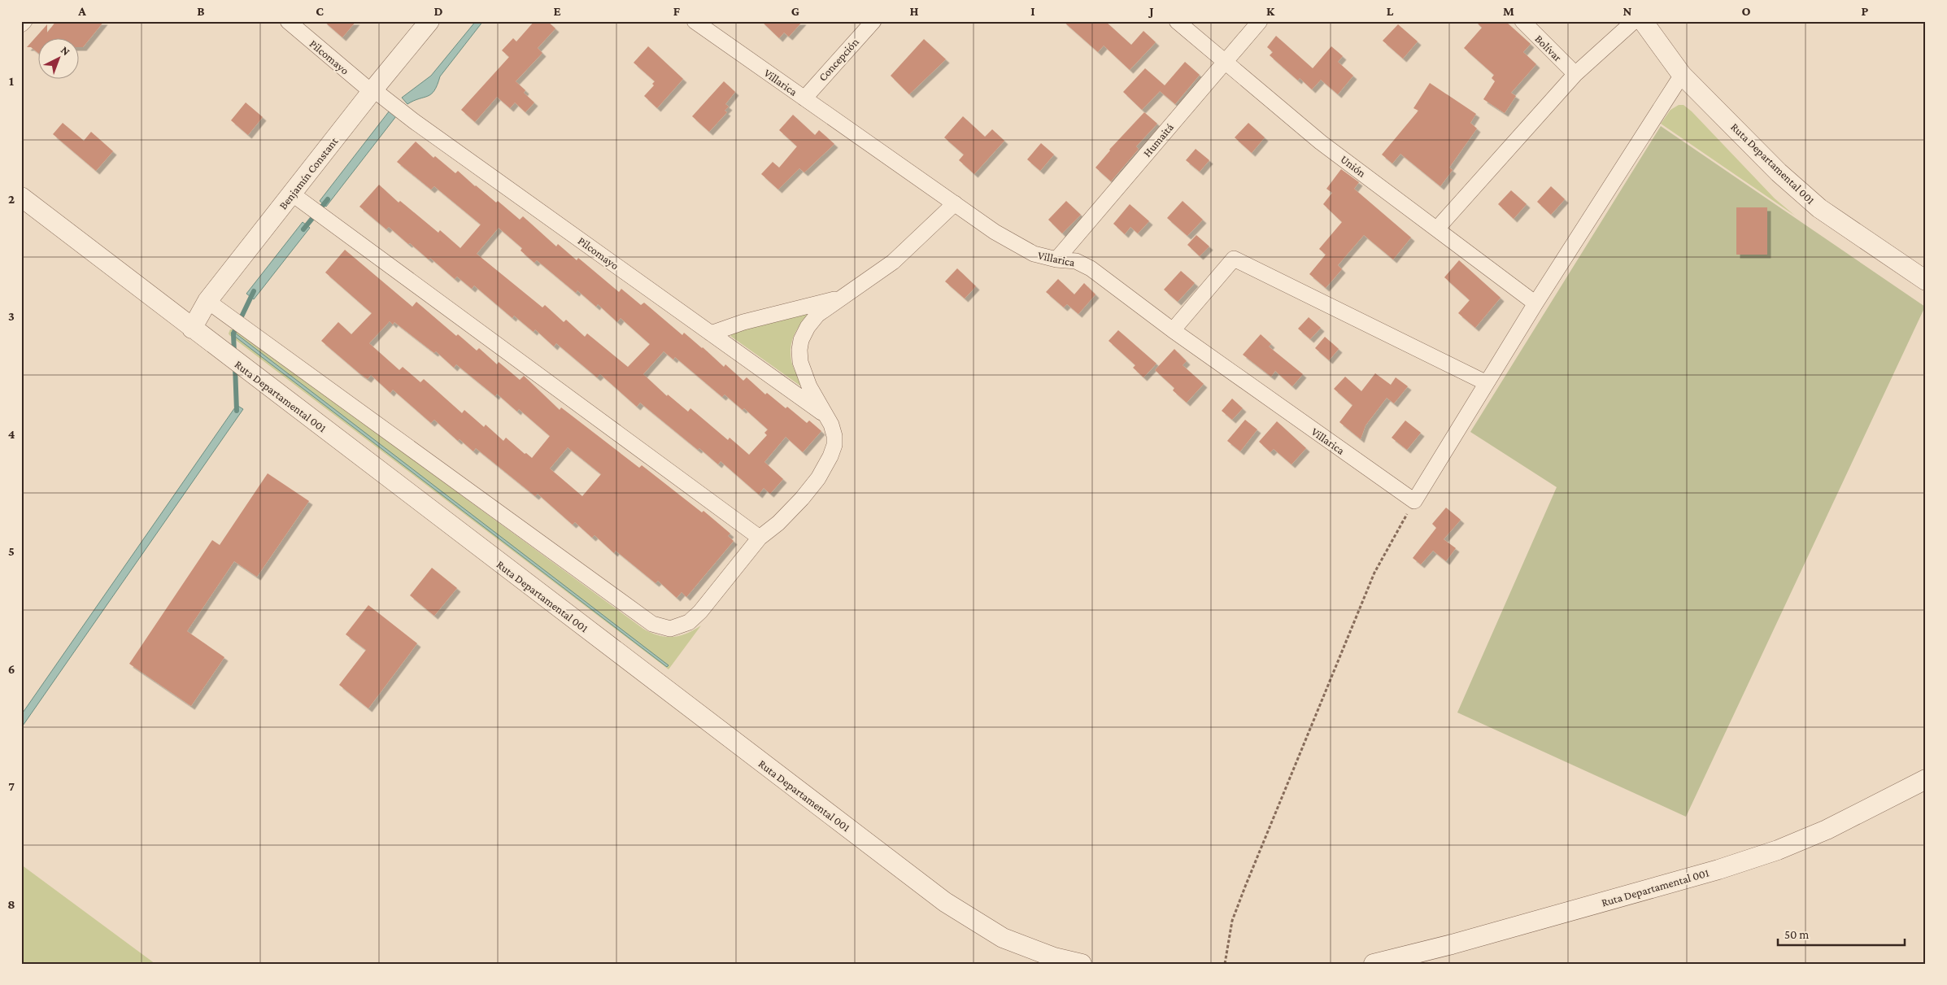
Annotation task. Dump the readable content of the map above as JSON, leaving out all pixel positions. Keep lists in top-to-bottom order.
{
  "streets": {
    "street": [
      "Bolívar",
      "Pilcomayo",
      "Concepción",
      "Villarica",
      "Humaitá",
      "Ruta Departamental 001",
      "Unión",
      "Benjamín Constant"
    ]
  },
  "crossings": [
    ["Pilcomayo", "Benjamín Constant"],
    ["Concepción", "Villarica"],
    ["Villarica", "Humaitá"],
    ["Humaitá", "Unión"],
    ["Ruta Departamental 001", "Benjamín Constant"]
  ],
  "scale_bar": "50 m",
  "north": "top right",
  "grid": {
    "columns": [
      "A",
      "B",
      "C",
      "D",
      "E",
      "F",
      "G",
      "H",
      "I",
      "J",
      "K",
      "L",
      "M",
      "N",
      "O",
      "P"
    ],
    "rows": [
      "1",
      "2",
      "3",
      "4",
      "5",
      "6",
      "7",
      "8"
    ]
  }
}
